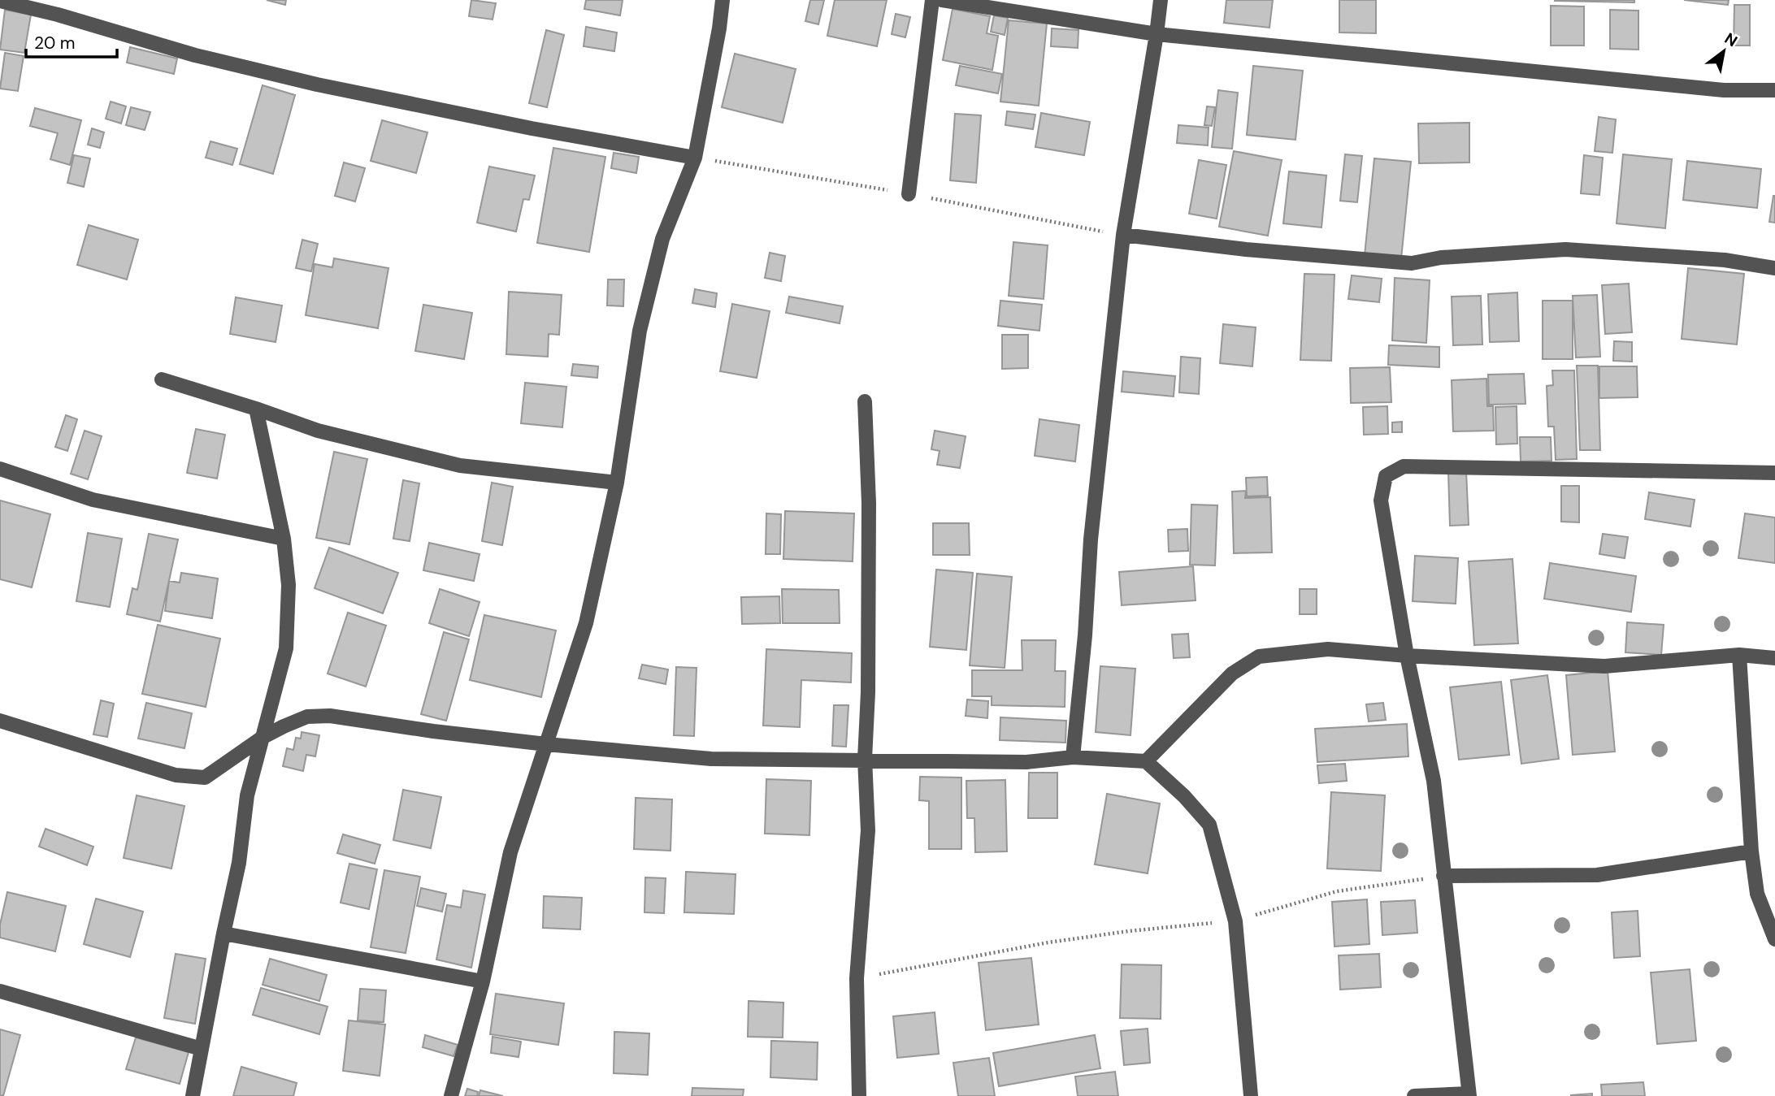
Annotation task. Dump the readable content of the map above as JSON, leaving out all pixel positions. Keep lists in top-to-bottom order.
{
  "scale_bar": "20 m",
  "north": "top right"
}
